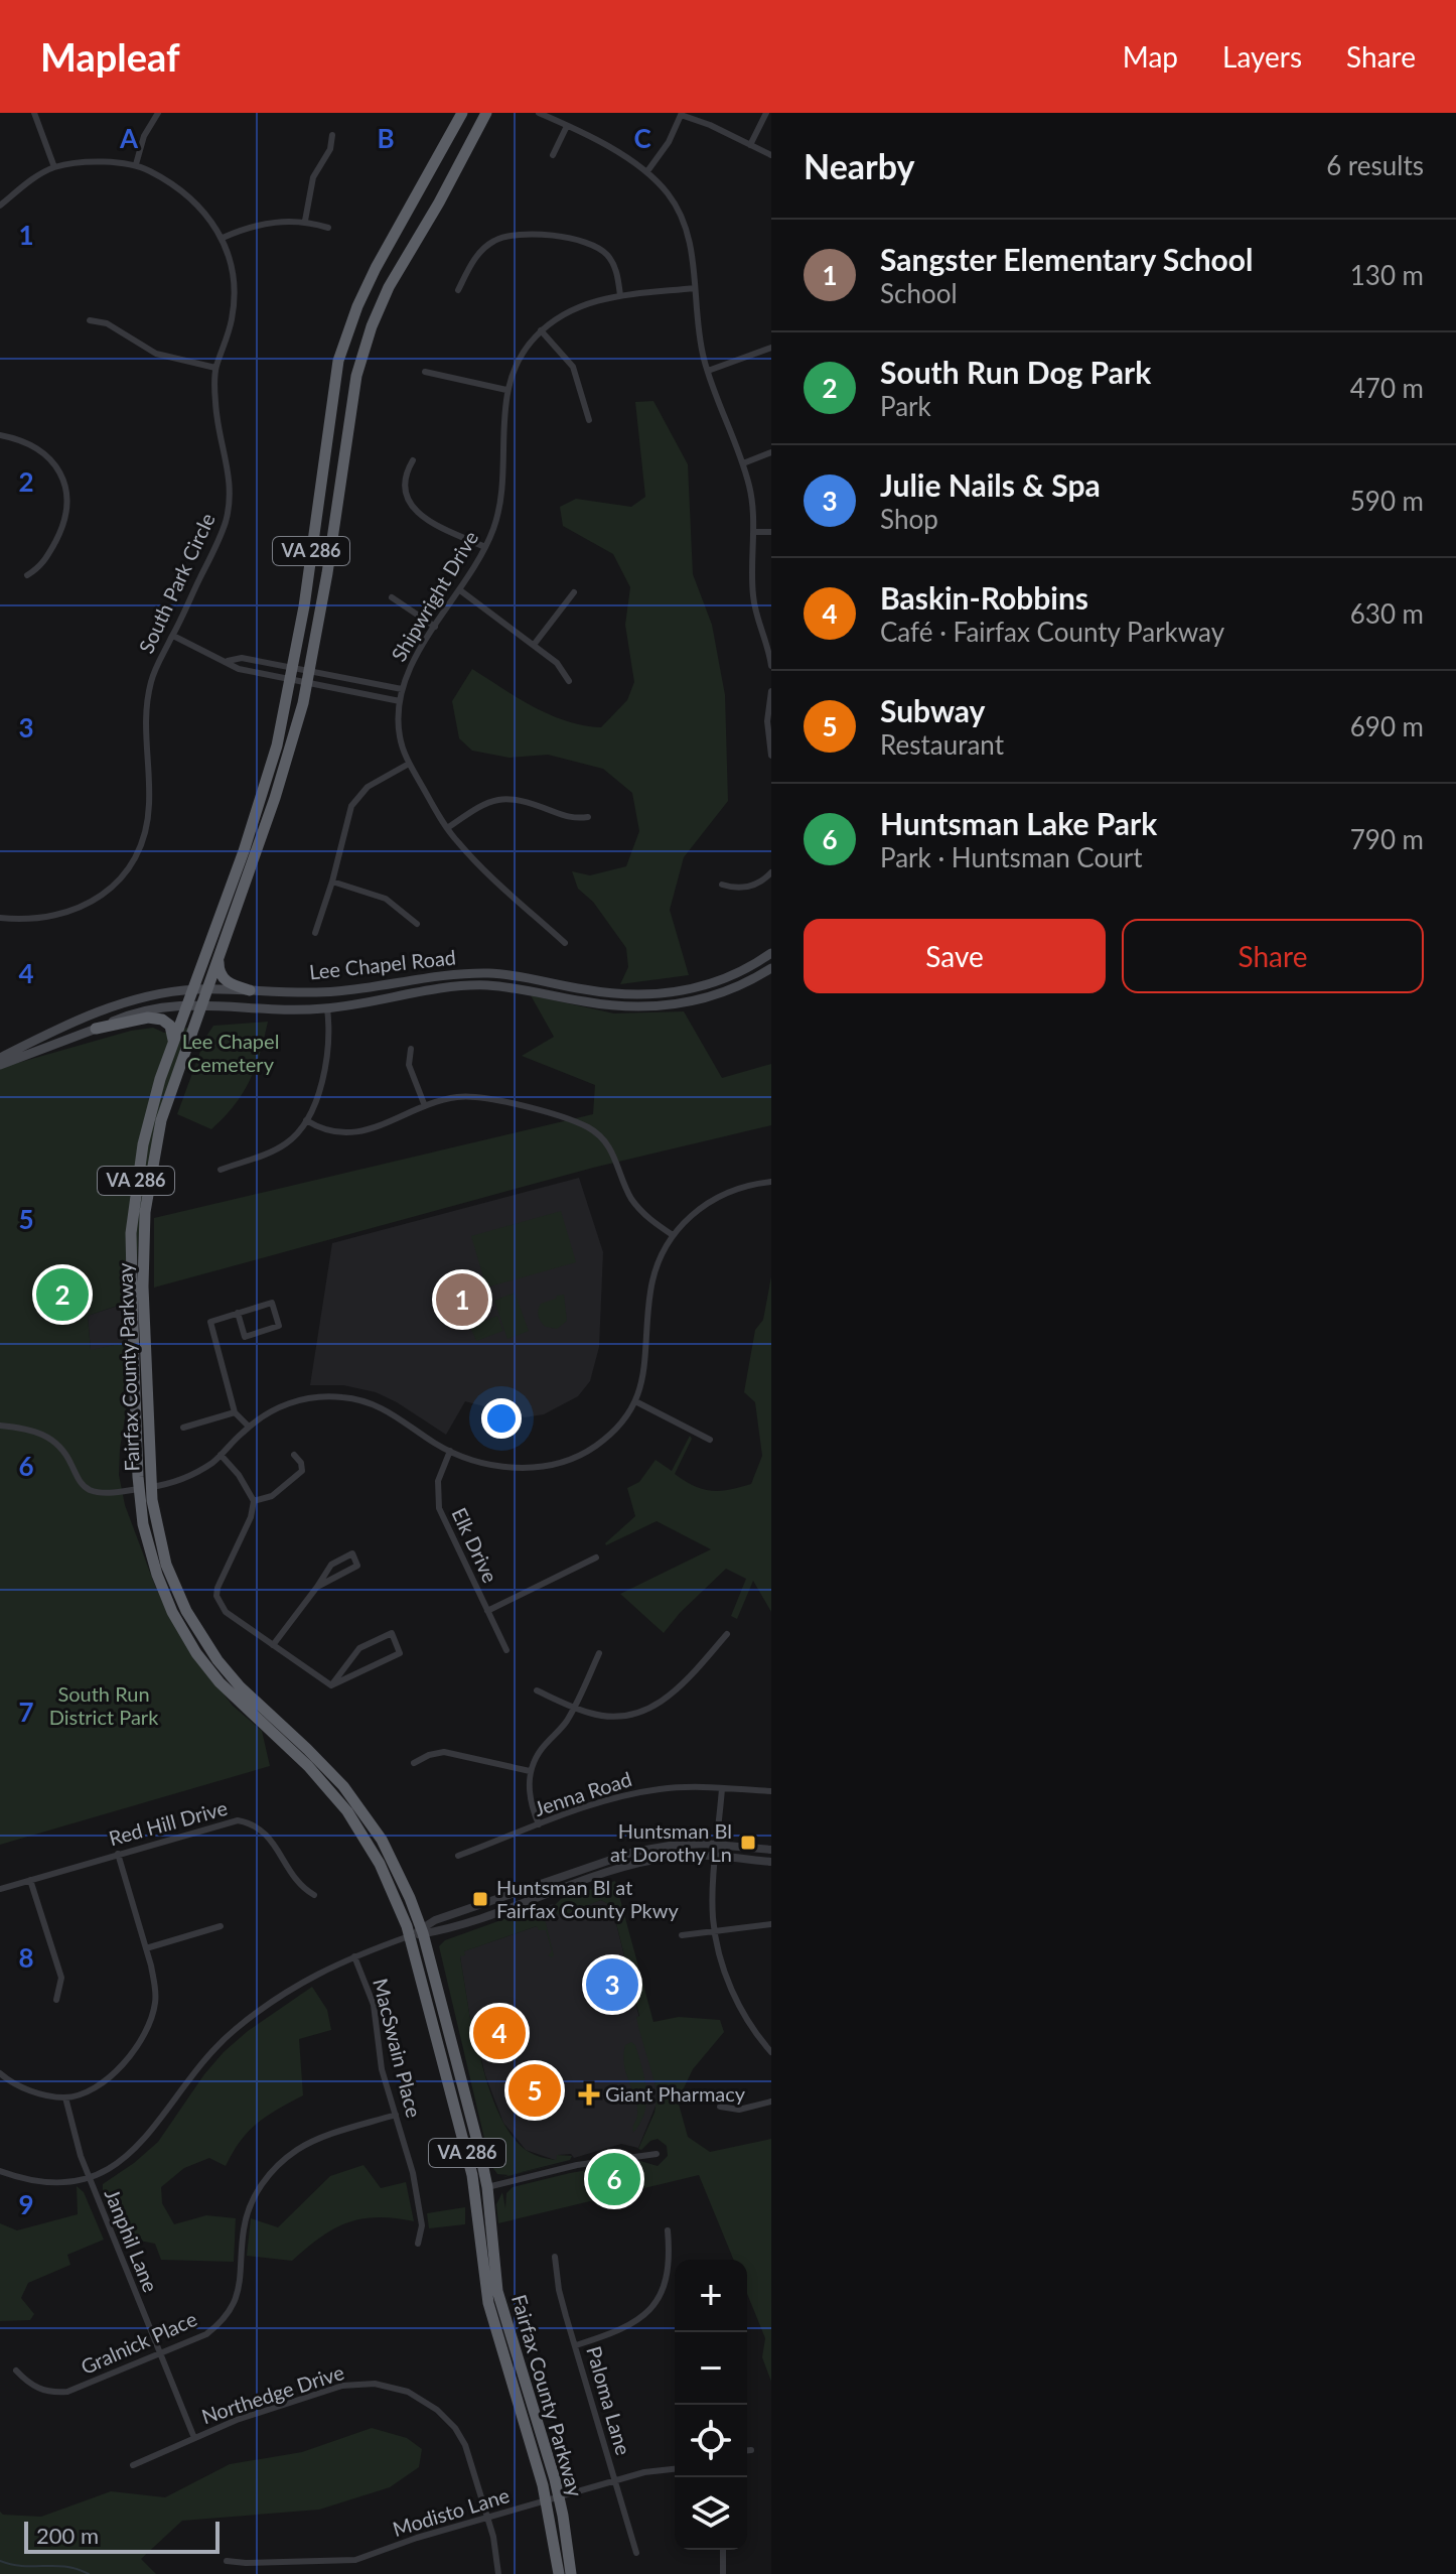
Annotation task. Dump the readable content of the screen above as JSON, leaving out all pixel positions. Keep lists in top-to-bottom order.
{
  "streets": {
    "highway": ["VA 286", "Fairfax County Parkway"],
    "main road": ["Lee Chapel Road"],
    "street": [
      "South Park Circle",
      "Shipwright Drive",
      "Elk Drive",
      "Jenna Road",
      "Red Hill Drive",
      "MacSwain Place",
      "Janphil Lane",
      "Gralnick Place",
      "Northedge Drive",
      "Paloma Lane",
      "Modisto Lane"
    ]
  },
  "crossings": [
    ["Lee Chapel Road", "Fairfax County Parkway"],
    ["Fairfax County Parkway", "Modisto Lane"],
    ["MacSwain Place", "Gralnick Place"],
    ["Janphil Lane", "Gralnick Place"],
    ["Janphil Lane", "Northedge Drive"],
    ["Northedge Drive", "Modisto Lane"],
    ["Paloma Lane", "Modisto Lane"]
  ],
  "parks": ["Lee Chapel Cemetery", "South Run District Park"],
  "places": {
    "transit": ["Huntsman Bl at Dorothy Ln", "Huntsman Bl at Fairfax County Pkwy"],
    "health": ["Giant Pharmacy"]
  },
  "scale_bar": "200 m",
  "page": {
    "header": "Mapleaf",
    "nav": ["Map", "Layers", "Share"],
    "heading": ["Nearby", "6 results"],
    "list": [
      {
        "mark": "1",
        "name": "Sangster Elementary School",
        "note": "School",
        "value": "130 m"
      },
      {
        "mark": "2",
        "name": "South Run Dog Park",
        "note": "Park",
        "value": "470 m"
      },
      {
        "mark": "3",
        "name": "Julie Nails & Spa",
        "note": "Shop",
        "value": "590 m"
      },
      {
        "mark": "4",
        "name": "Baskin-Robbins",
        "note": "Café · Fairfax County Parkway",
        "value": "630 m"
      },
      {
        "mark": "5",
        "name": "Subway",
        "note": "Restaurant",
        "value": "690 m"
      },
      {
        "mark": "6",
        "name": "Huntsman Lake Park",
        "note": "Park · Huntsman Court",
        "value": "790 m"
      }
    ],
    "buttons": ["Save", "Share"],
    "pins": [
      "2",
      "1",
      "3",
      "4",
      "5",
      "6"
    ],
    "map_buttons": ["+", "−"],
    "scale": "200 m"
  },
  "grid": {
    "columns": ["A", "B", "C"],
    "rows": [
      "1",
      "2",
      "3",
      "4",
      "5",
      "6",
      "7",
      "8",
      "9"
    ]
  }
}
